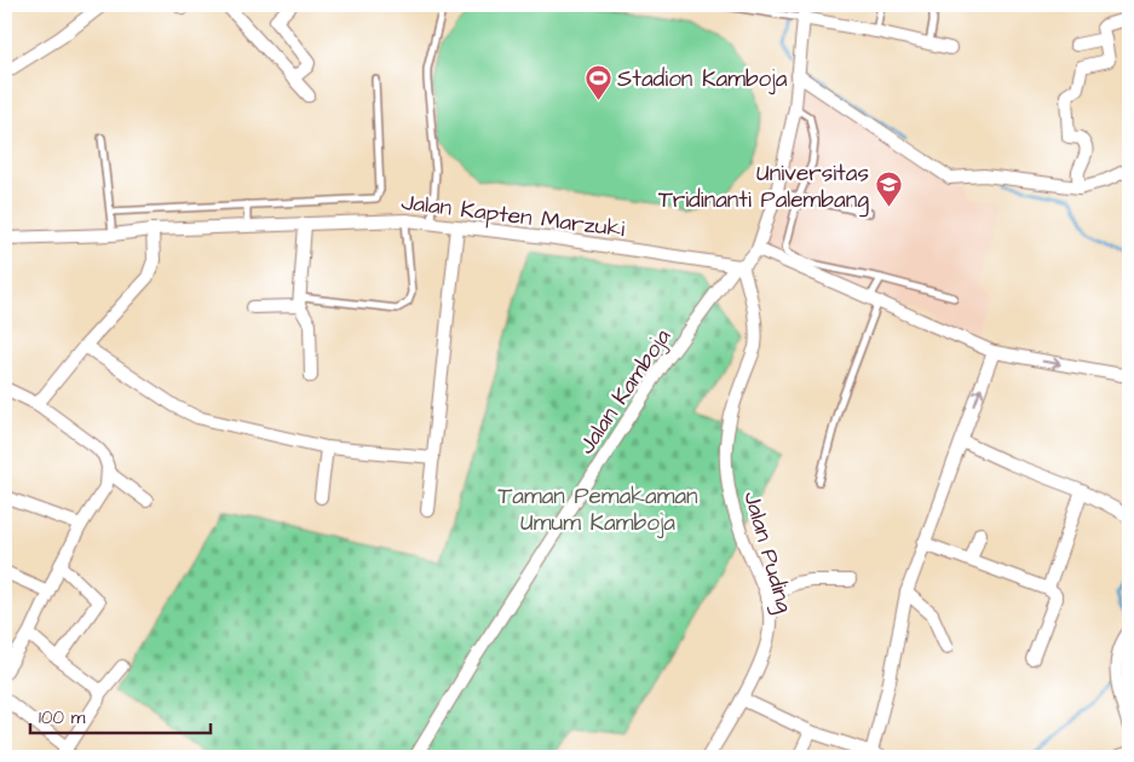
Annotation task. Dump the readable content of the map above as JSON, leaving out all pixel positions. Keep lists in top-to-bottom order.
{
  "streets": {
    "street": ["Jalan Kapten Marzuki", "Jalan Kamboja", "Jalan Puding"]
  },
  "crossings": [
    ["Jalan Kapten Marzuki", "Jalan Kamboja"],
    ["Jalan Kapten Marzuki", "Jalan Puding"],
    ["Jalan Kamboja", "Jalan Puding"]
  ],
  "parks": ["Taman Pemakaman Umum Kamboja"],
  "places": {
    "sports": ["Stadion Kamboja"],
    "school or university": ["Universitas Tridinanti Palembang"]
  },
  "scale_bar": "100 m"
}
